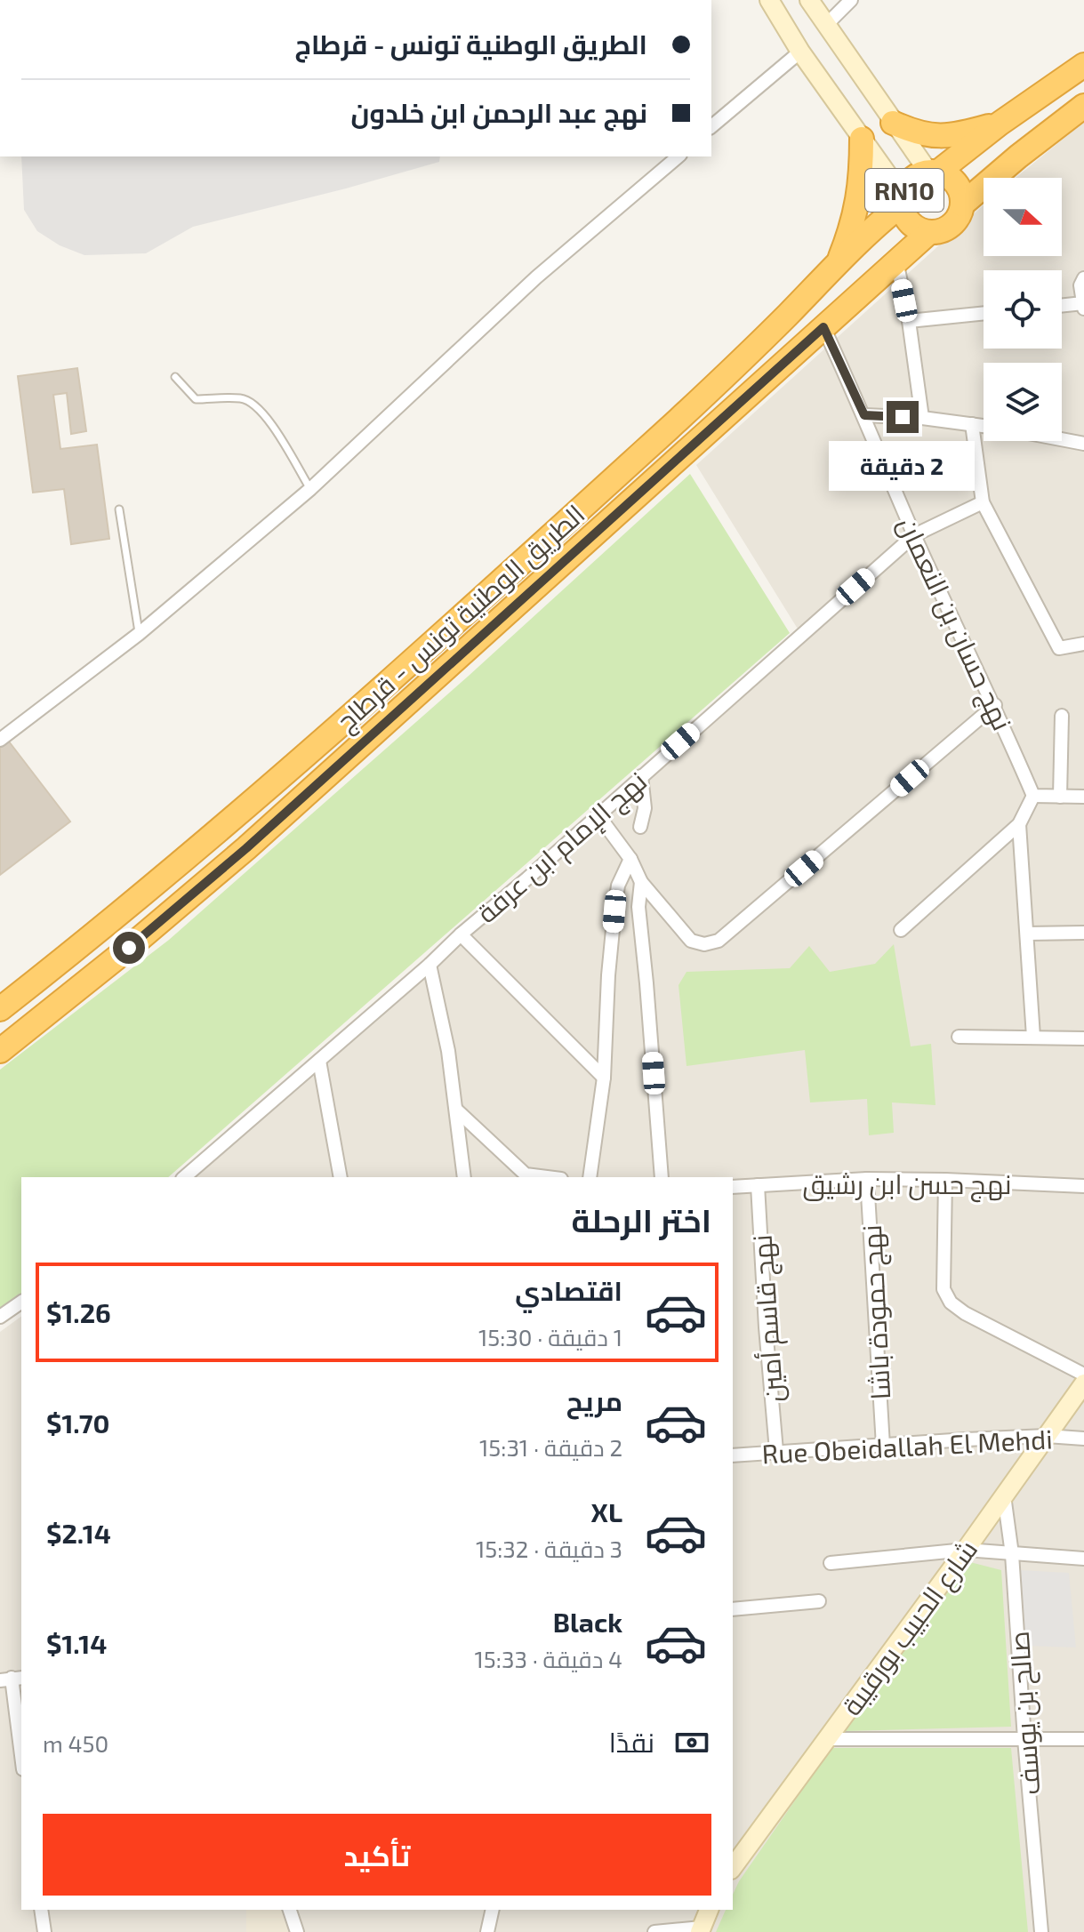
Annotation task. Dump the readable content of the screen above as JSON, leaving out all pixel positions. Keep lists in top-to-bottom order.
{
  "streets": {
    "highway": ["RN10", "الطريق الوطنية تونس - قرطاج"],
    "street": [
      "نهج حسان بن النعمان",
      "نهج الإمام ابن عرفة",
      "نهج حسن ابن رشيق",
      "نهج حمودة باشا",
      "نهج قاسم أمين",
      "Rue Obeidallah El Mehdi",
      "شارع الحبيب بورقيبة",
      "صالح بن يوسف"
    ]
  },
  "crossings": [
    ["RN10", "الطريق الوطنية تونس - قرطاج"],
    ["الطريق الوطنية تونس - قرطاج", "نهج حسان بن النعمان"],
    ["نهج حسان بن النعمان", "نهج الإمام ابن عرفة"],
    ["نهج حسن ابن رشيق", "نهج حمودة باشا"],
    ["نهج حسن ابن رشيق", "نهج قاسم أمين"],
    ["نهج حمودة باشا", "Rue Obeidallah El Mehdi"],
    ["نهج قاسم أمين", "Rue Obeidallah El Mehdi"],
    ["Rue Obeidallah El Mehdi", "شارع الحبيب بورقيبة"],
    ["شارع الحبيب بورقيبة", "صالح بن يوسف"]
  ],
  "north": "right",
  "page": {
    "banner": ["الطريق الوطنية تونس - قرطاج", "نهج عبد الرحمن ابن خلدون"],
    "bubble": "2 دقيقة",
    "heading": "اختر الرحلة",
    "list": [
      {
        "name": "اقتصادي",
        "note": "1 دقيقة · 15:30",
        "value": "$1.26"
      },
      {
        "name": "مريح",
        "note": "2 دقيقة · 15:31",
        "value": "$1.70"
      },
      {
        "name": "XL",
        "note": "3 دقيقة · 15:32",
        "value": "$2.14"
      },
      {
        "name": "Black",
        "note": "4 دقيقة · 15:33",
        "value": "$1.14"
      }
    ],
    "pay": ["نقدًا", "450 m"],
    "buttons": "تأكيد"
  }
}
